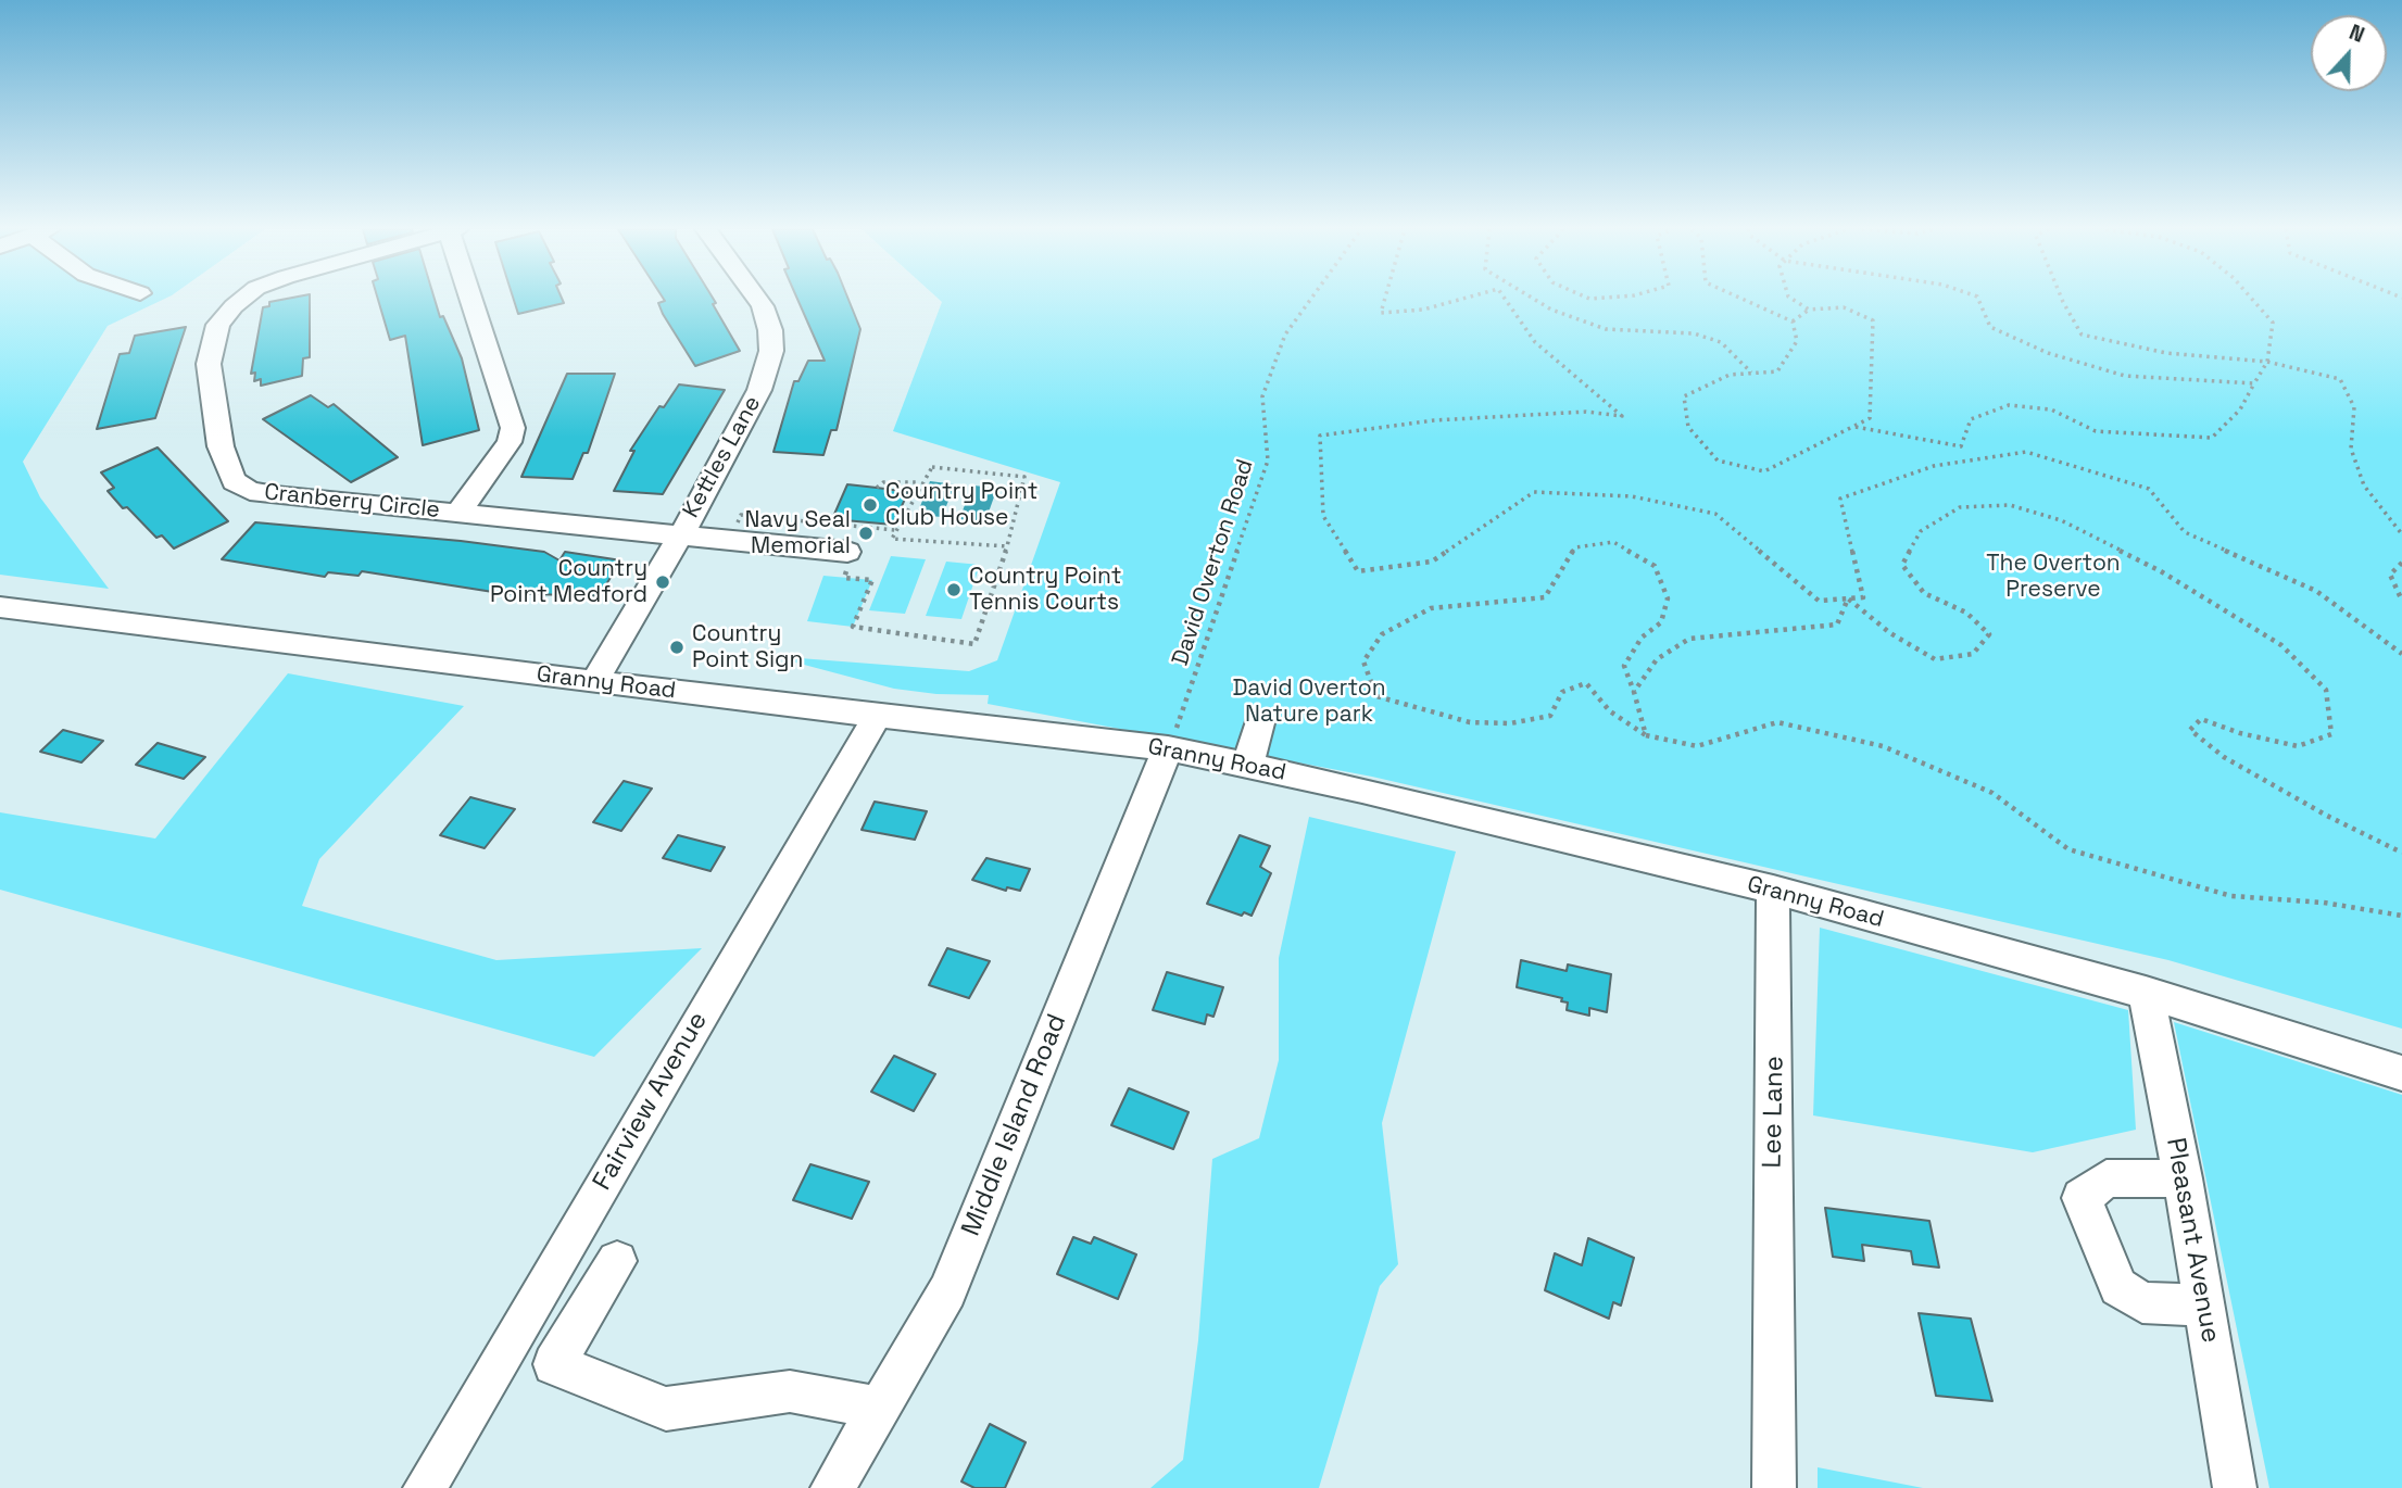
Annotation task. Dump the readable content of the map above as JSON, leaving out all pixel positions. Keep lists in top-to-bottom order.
{
  "streets": {
    "street": [
      "Kettles Lane",
      "Cranberry Circle",
      "Granny Road",
      "Fairview Avenue",
      "Lee Lane",
      "Middle Island Road",
      "Pleasant Avenue"
    ],
    "path": ["David Overton Road"]
  },
  "crossings": [
    ["Kettles Lane", "Cranberry Circle"],
    ["Kettles Lane", "Granny Road"],
    ["David Overton Road", "Granny Road"],
    ["David Overton Road", "Middle Island Road"],
    ["Granny Road", "Fairview Avenue"],
    ["Granny Road", "Lee Lane"],
    ["Granny Road", "Middle Island Road"],
    ["Granny Road", "Pleasant Avenue"]
  ],
  "parks": ["The Overton Preserve", "David Overton Nature park"],
  "places": [
    "Country Point Club House",
    "Navy Seal Memorial",
    "Country Point Medford",
    "Country Point Tennis Courts",
    "Country Point Sign"
  ],
  "north": "top"
}
